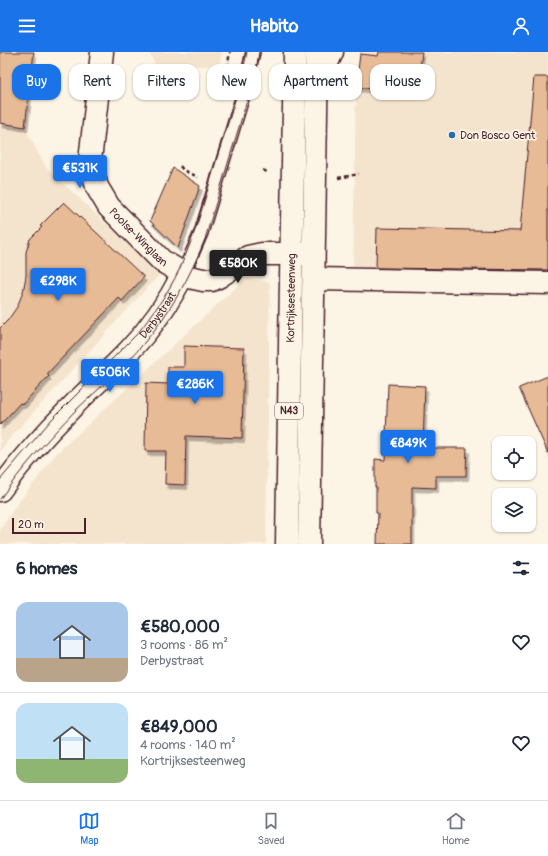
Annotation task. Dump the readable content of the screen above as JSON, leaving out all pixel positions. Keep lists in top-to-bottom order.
{
  "streets": {
    "main road": [
      "Poolse-Winglaan",
      "Kortrijksesteenweg",
      "Derbystraat",
      "N43"
    ]
  },
  "crossings": [
    ["Poolse-Winglaan", "Derbystraat"]
  ],
  "places": ["Don Bosco Gent"],
  "scale_bar": "20 m",
  "page": {
    "header": "Habito",
    "chip": [
      "Buy",
      "Rent",
      "Filters",
      "New",
      "Apartment",
      "House"
    ],
    "price": [
      "€531K",
      "€580K",
      "€298K",
      "€506K",
      "€286K",
      "€849K"
    ],
    "scale": "20 m",
    "heading": "6 homes",
    "list": [
      {
        "name": "€580,000",
        "note": "3 rooms · 86 m² · Derbystraat"
      },
      {
        "name": "€849,000",
        "note": "4 rooms · 140 m² · Kortrijksesteenweg"
      }
    ],
    "tabs": ["Map", "Saved", "Home"]
  }
}
